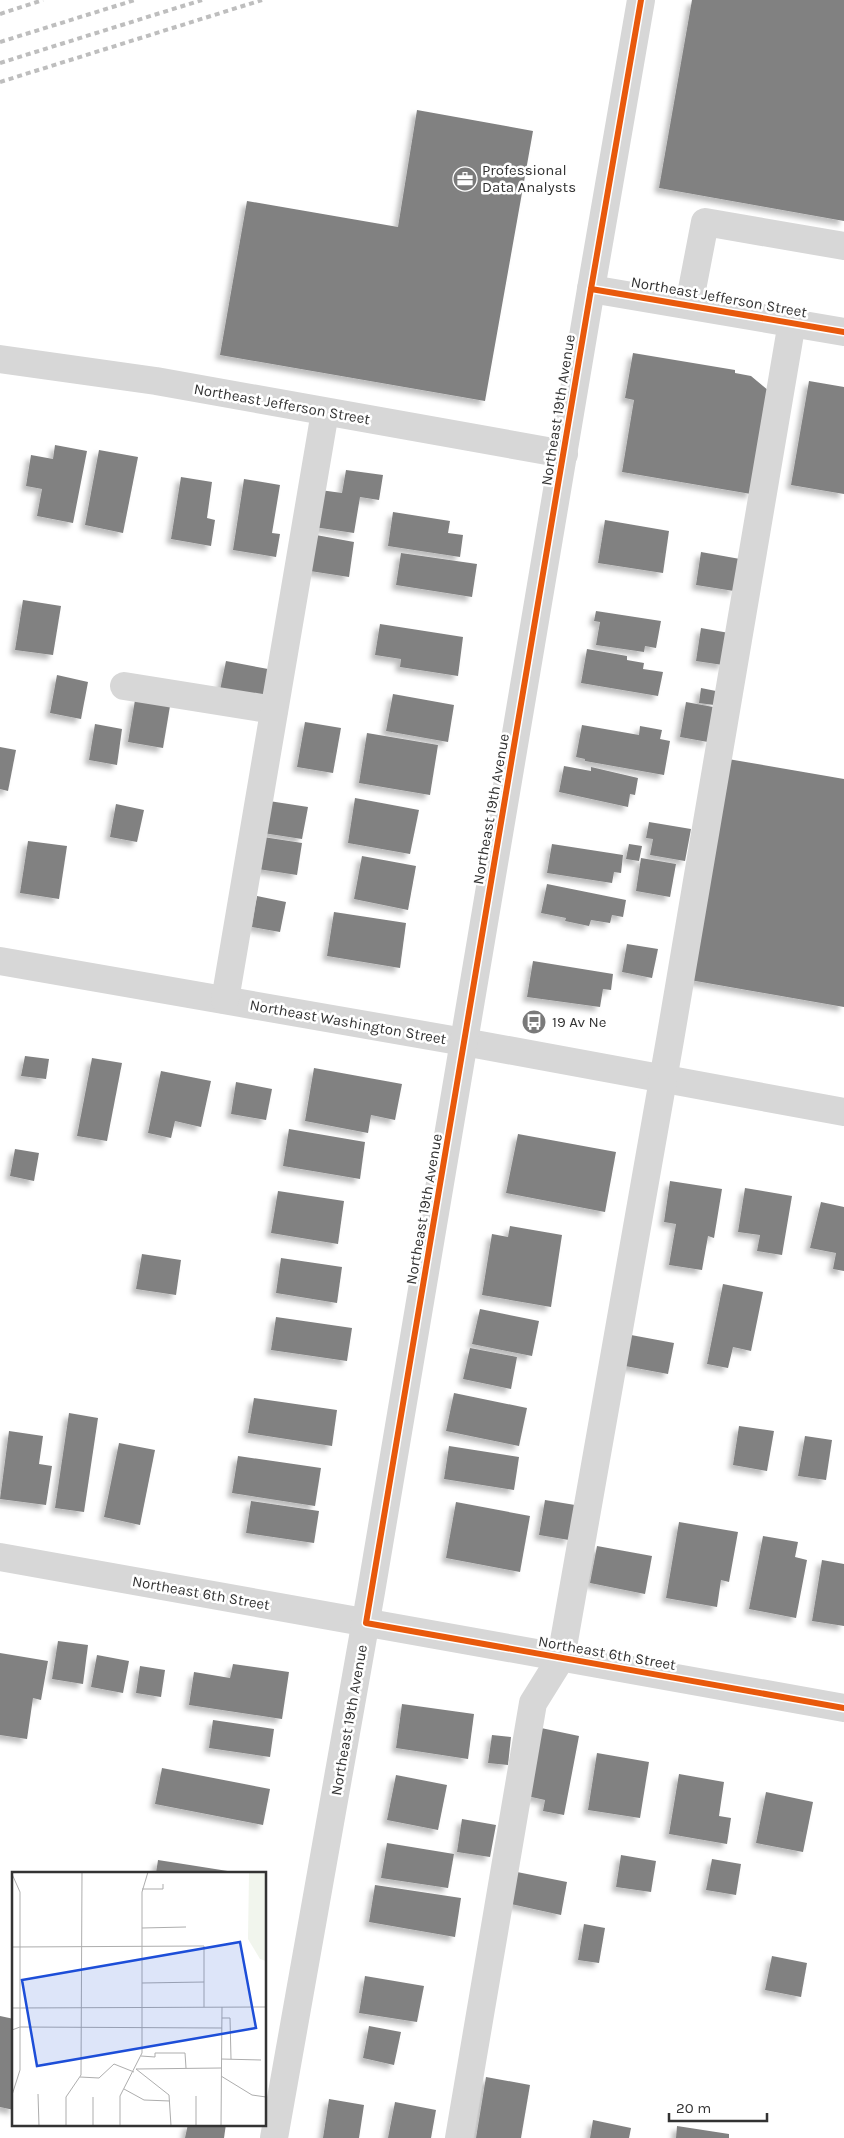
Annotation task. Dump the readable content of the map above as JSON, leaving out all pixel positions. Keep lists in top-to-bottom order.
{
  "streets": {
    "street": [
      "Northeast Jefferson Street",
      "Northeast 19th Avenue",
      "Northeast Washington Street",
      "Northeast 6th Street"
    ]
  },
  "crossings": [
    ["Northeast Jefferson Street", "Northeast 19th Avenue"],
    ["Northeast 19th Avenue", "Northeast Washington Street"],
    ["Northeast 19th Avenue", "Northeast 6th Street"]
  ],
  "places": {
    "office": ["Professional Data Analysts"],
    "bus stop": ["19 Av Ne"]
  },
  "scale_bar": "20 m"
}
